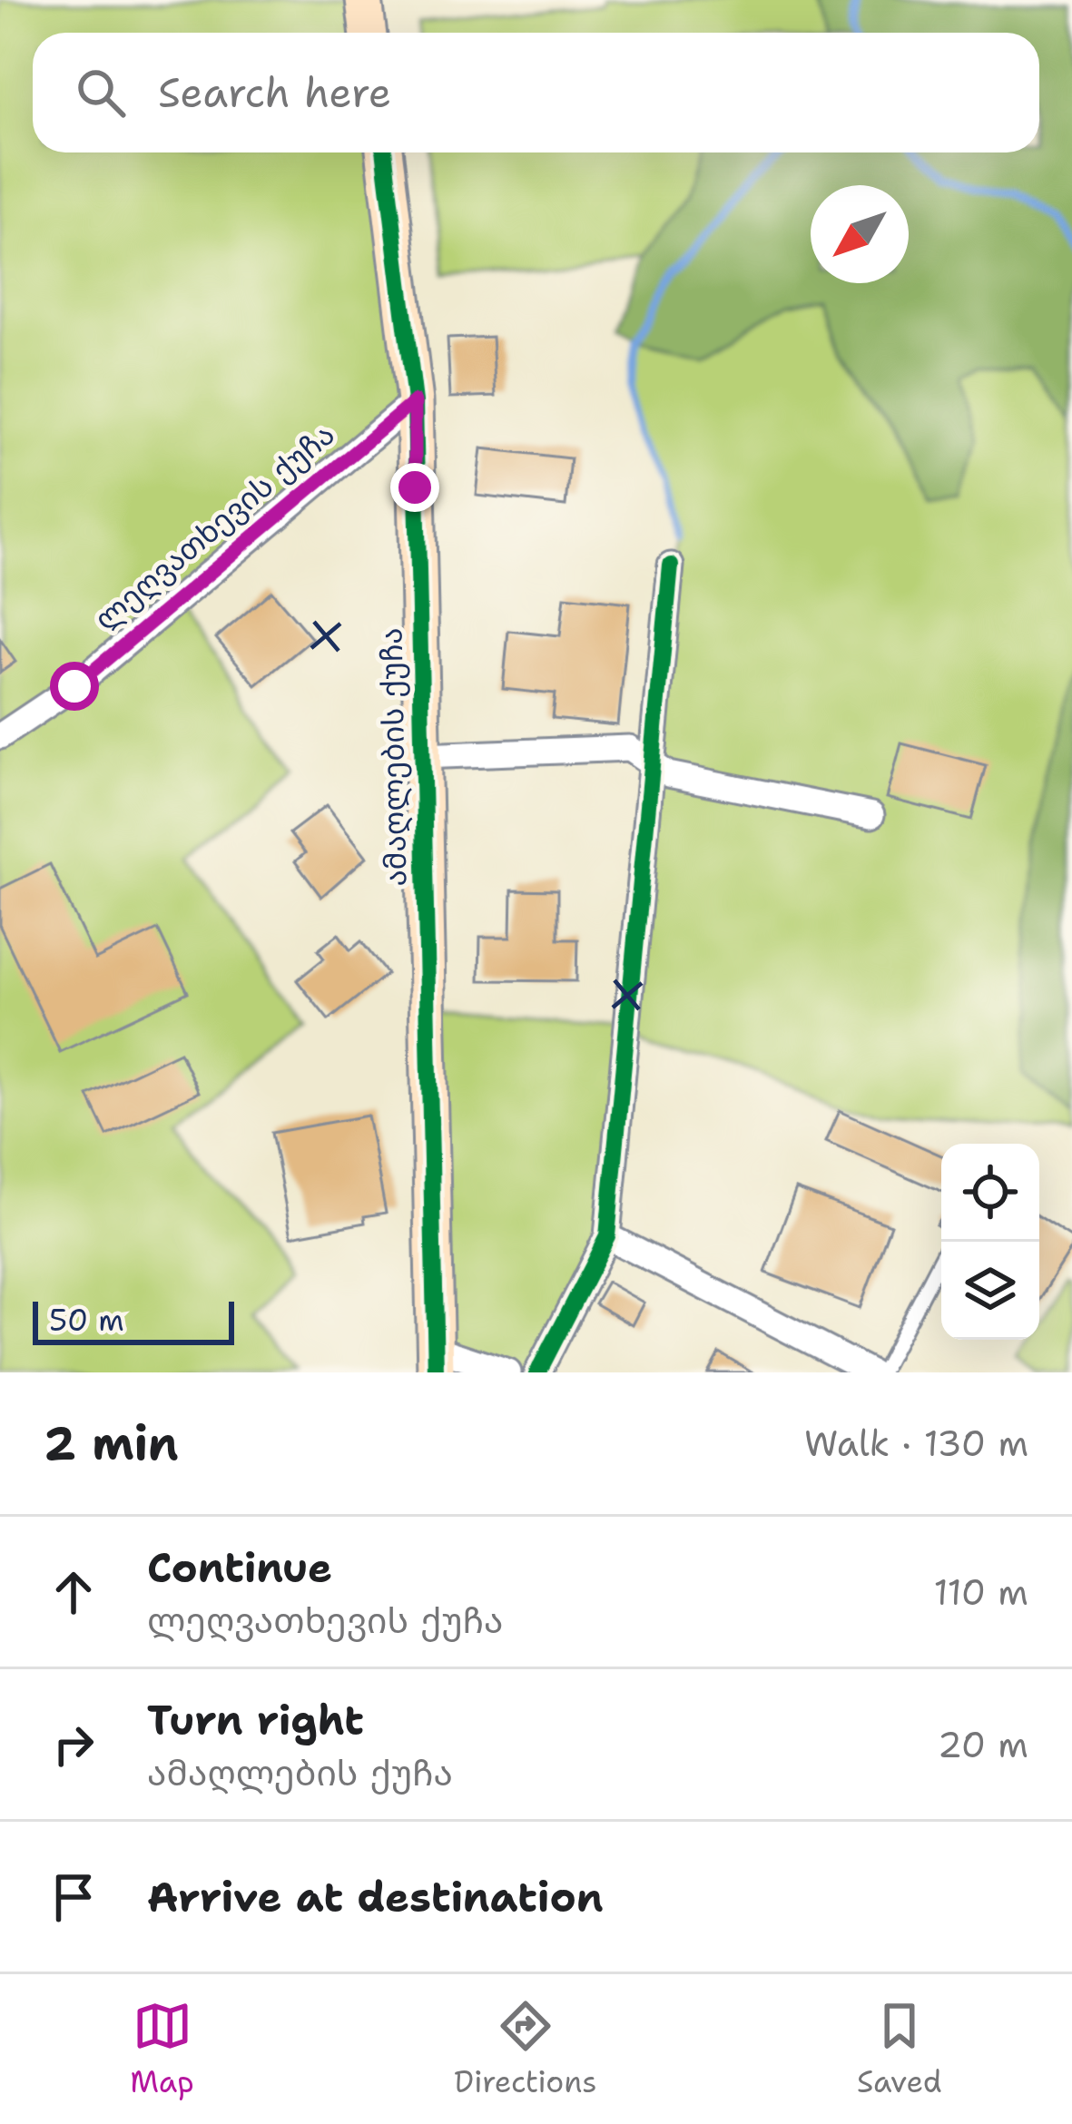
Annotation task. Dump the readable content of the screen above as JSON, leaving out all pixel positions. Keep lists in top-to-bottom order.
{
  "streets": {
    "street": ["ლეღვათხევის ქუჩა", "ამაღლების ქუჩა"]
  },
  "crossings": [
    ["ლეღვათხევის ქუჩა", "ამაღლების ქუჩა"]
  ],
  "scale_bar": "50 m",
  "north": "bottom left",
  "page": {
    "search": "Search here",
    "scale": "50 m",
    "heading": ["2 min", "Walk · 130 m"],
    "list": [
      ["Continue", "ლეღვათხევის ქუჩა", "110 m"],
      ["Turn right", "ამაღლების ქუჩა", "20 m"],
      "Arrive at destination"
    ],
    "nav": ["Map", "Directions", "Saved"]
  }
}
